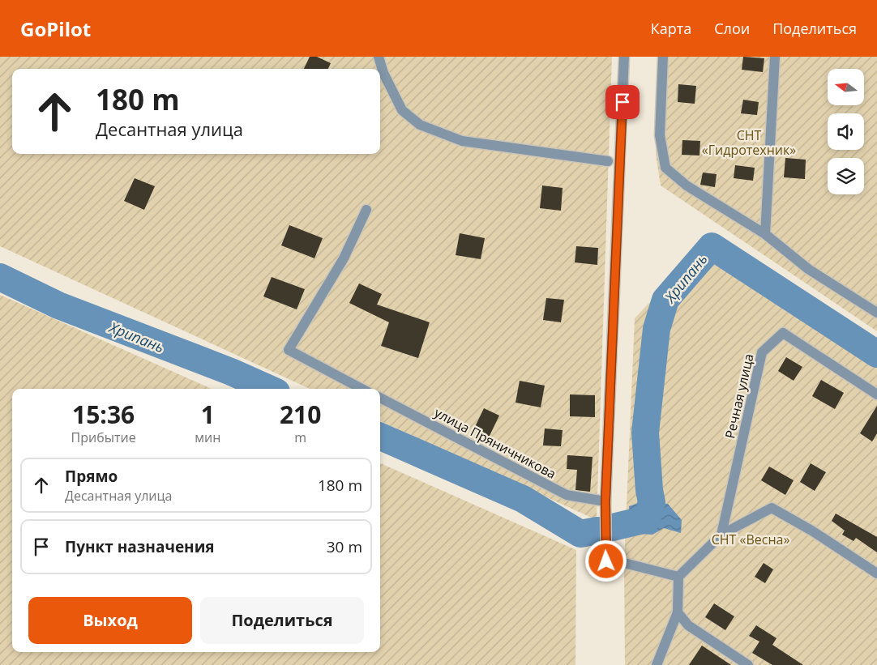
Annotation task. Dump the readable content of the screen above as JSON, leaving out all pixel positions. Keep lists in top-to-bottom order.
{
  "streets": {
    "street": ["Речная улица", "улица Пряничникова"]
  },
  "water": ["Хрипань"],
  "parks": ["СНТ «Гидротехник»", "СНТ «Весна»"],
  "north": "left",
  "page": {
    "header": "GoPilot",
    "nav": ["Карта", "Слои", "Поделиться"],
    "turn": ["180 m", "Десантная улица"],
    "eta": [
      "15:36",
      "Прибытие",
      "1",
      "мин",
      "210",
      "m"
    ],
    "list": [
      {
        "name": "Прямо",
        "note": "Десантная улица",
        "value": "180 m"
      },
      {
        "name": "Пункт назначения",
        "value": "30 m"
      }
    ],
    "buttons": ["Выход", "Поделиться"]
  }
}
